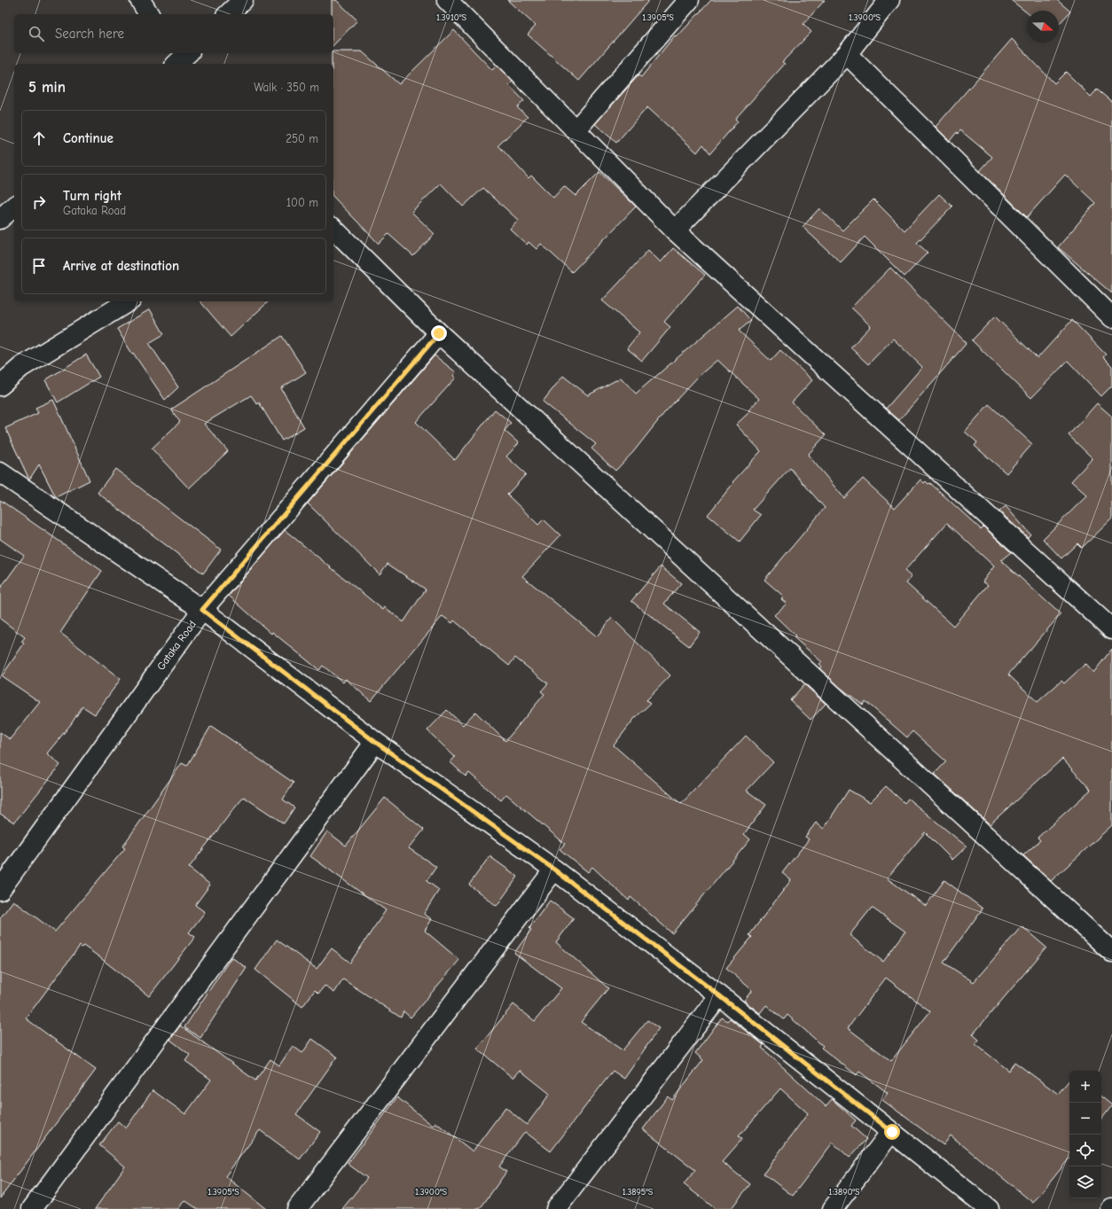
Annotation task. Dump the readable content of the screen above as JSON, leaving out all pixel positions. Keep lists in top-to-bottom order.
{
  "streets": {
    "street": ["Gataka Road"]
  },
  "north": "right",
  "page": {
    "search": "Search here",
    "heading": ["5 min", "Walk · 350 m"],
    "list": [
      ["Continue", "250 m"],
      ["Turn right", "Gataka Road", "100 m"],
      "Arrive at destination"
    ],
    "map_buttons": ["+", "−"]
  },
  "coordinates": [
    "1.3910°S",
    "1.3905°S",
    "1.3900°S",
    "1.3895°S",
    "1.3890°S"
  ]
}
